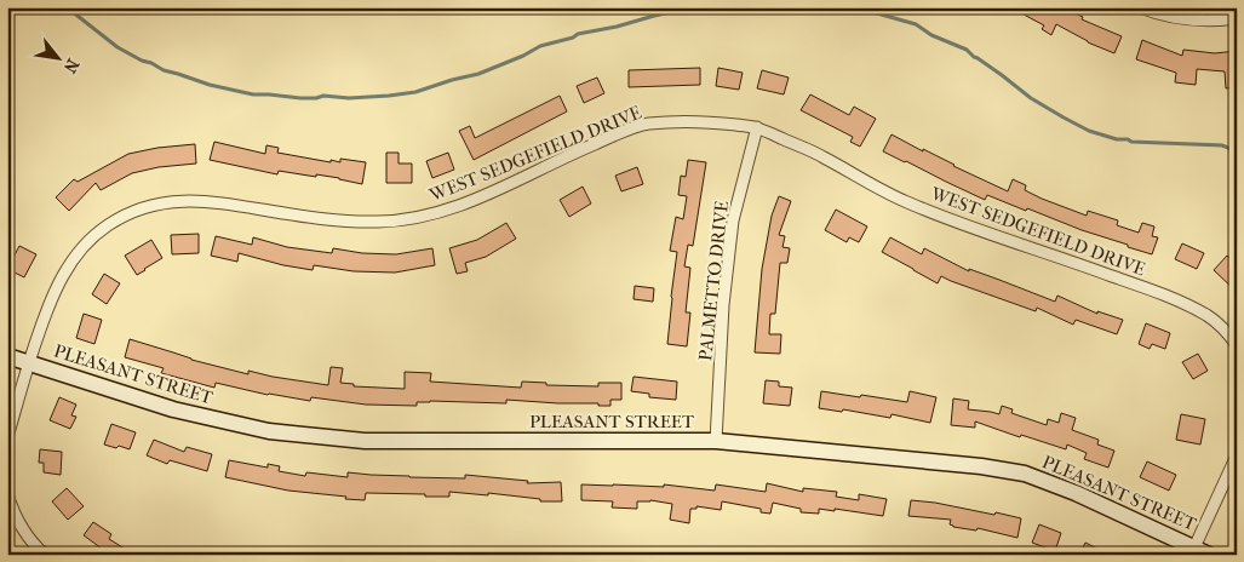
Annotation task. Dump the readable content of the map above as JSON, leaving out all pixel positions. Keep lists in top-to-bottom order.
{
  "streets": {
    "street": ["WEST SEDGEFIELD DRIVE", "PALMETTO DRIVE", "PLEASANT STREET"]
  },
  "crossings": [
    ["WEST SEDGEFIELD DRIVE", "PALMETTO DRIVE"],
    ["WEST SEDGEFIELD DRIVE", "PLEASANT STREET"],
    ["PALMETTO DRIVE", "PLEASANT STREET"]
  ],
  "north": "bottom right"
}
